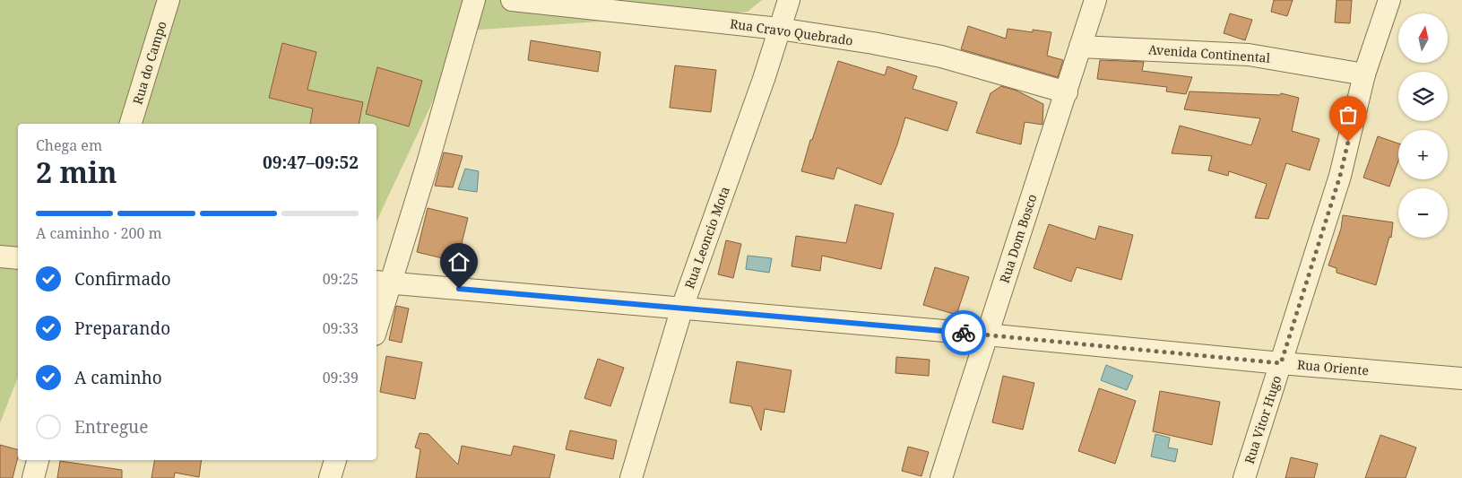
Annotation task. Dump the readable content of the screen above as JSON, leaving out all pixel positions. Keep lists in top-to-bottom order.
{
  "streets": {
    "street": [
      "Rua Cravo Quebrado",
      "Avenida Continental",
      "Rua do Campo",
      "Rua Leoncio Mota",
      "Rua Dom Bosco",
      "Rua Oriente",
      "Rua Vitor Hugo"
    ]
  },
  "crossings": [
    ["Rua Cravo Quebrado", "Rua Leoncio Mota"],
    ["Rua Cravo Quebrado", "Rua Dom Bosco"],
    ["Avenida Continental", "Rua Dom Bosco"],
    ["Avenida Continental", "Rua Vitor Hugo"],
    ["Rua Leoncio Mota", "Rua Oriente"],
    ["Rua Dom Bosco", "Rua Oriente"],
    ["Rua Oriente", "Rua Vitor Hugo"]
  ],
  "north": "top",
  "page": {
    "map_buttons": ["+", "−"],
    "heading": ["2 min", "Chega em", "09:47–09:52"],
    "bar": "A caminho · 200 m",
    "list": [
      ["Confirmado", "09:25"],
      ["Preparando", "09:33"],
      ["A caminho", "09:39"],
      "Entregue"
    ]
  }
}
